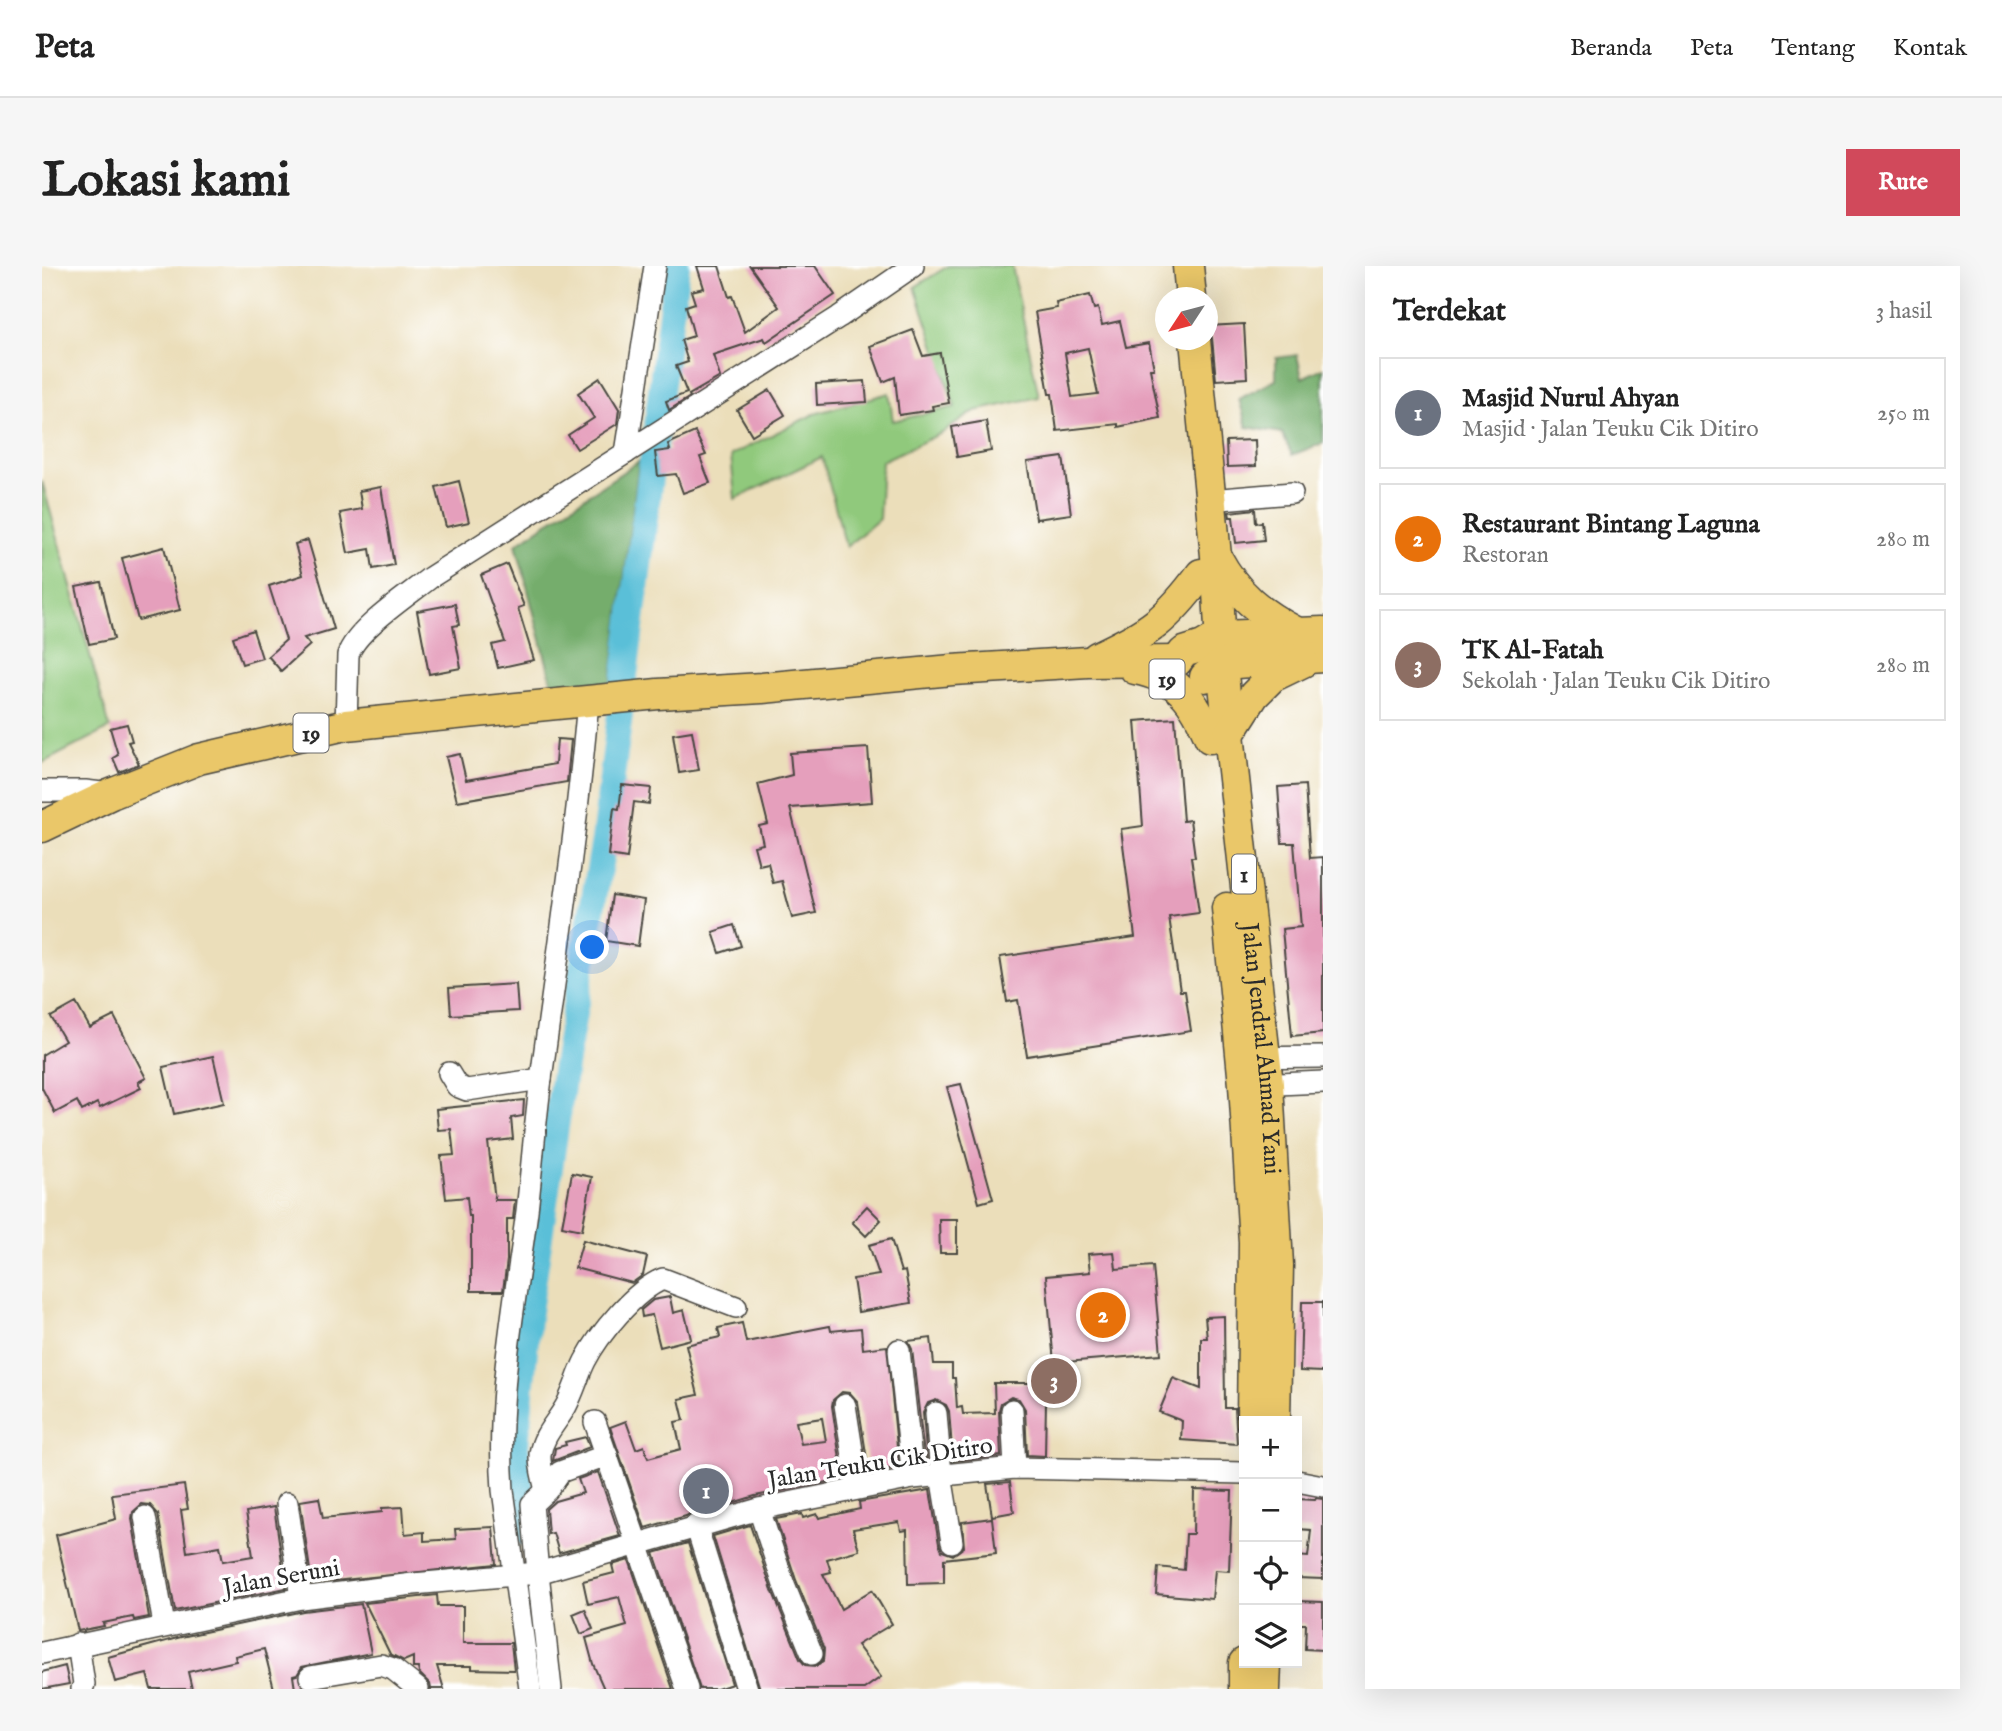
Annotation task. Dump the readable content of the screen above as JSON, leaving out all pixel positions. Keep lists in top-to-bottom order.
{
  "streets": {
    "highway": ["19", "1", "Jalan Jendral Ahmad Yani"],
    "street": ["Jalan Teuku Cik Ditiro", "Jalan Seruni"]
  },
  "crossings": [
    ["19", "1"],
    ["19", "Jalan Jendral Ahmad Yani"],
    ["1", "Jalan Jendral Ahmad Yani"],
    ["Jalan Teuku Cik Ditiro", "Jalan Seruni"]
  ],
  "north": "bottom left",
  "page": {
    "header": "Peta",
    "nav": [
      "Beranda",
      "Peta",
      "Tentang",
      "Kontak"
    ],
    "buttons": "Rute",
    "title": "Lokasi kami",
    "heading": ["Terdekat", "3 hasil"],
    "list": [
      {
        "mark": "1",
        "name": "Masjid Nurul Ahyan",
        "note": "Masjid · Jalan Teuku Cik Ditiro",
        "value": "250 m"
      },
      {
        "mark": "2",
        "name": "Restaurant Bintang Laguna",
        "note": "Restoran",
        "value": "280 m"
      },
      {
        "mark": "3",
        "name": "TK Al-Fatah",
        "note": "Sekolah · Jalan Teuku Cik Ditiro",
        "value": "280 m"
      }
    ],
    "pins": ["2", "3", "1"],
    "map_buttons": ["+", "−"]
  }
}
